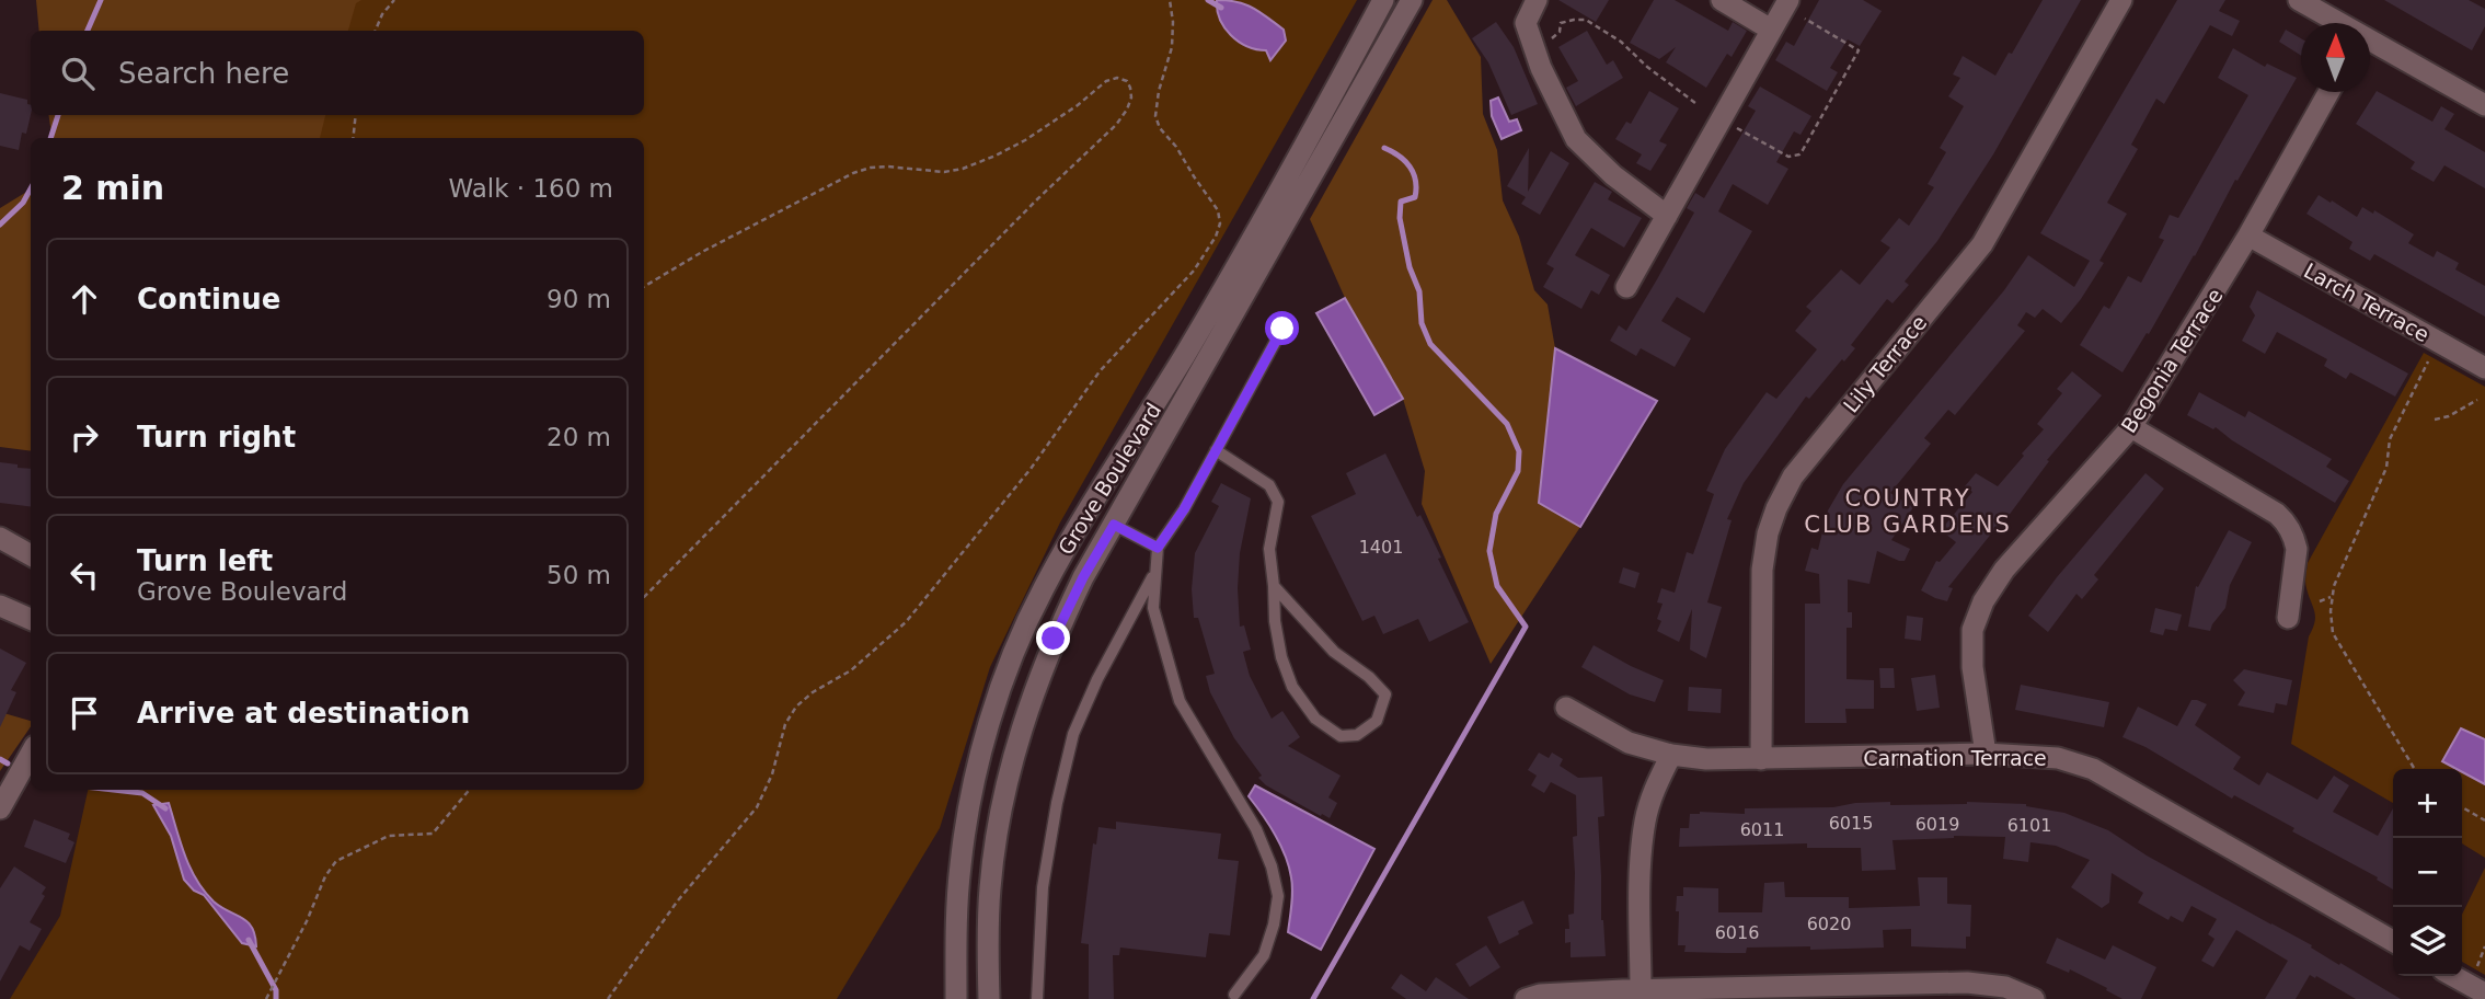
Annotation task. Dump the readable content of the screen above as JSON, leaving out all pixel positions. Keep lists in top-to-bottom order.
{
  "streets": {
    "street": [
      "Larch Terrace",
      "Begonia Terrace",
      "Lily Terrace",
      "Grove Boulevard",
      "Carnation Terrace"
    ]
  },
  "crossings": [
    ["Larch Terrace", "Begonia Terrace"],
    ["Begonia Terrace", "Carnation Terrace"],
    ["Lily Terrace", "Carnation Terrace"]
  ],
  "districts": ["COUNTRY CLUB GARDENS"],
  "house_numbers": [
    "1401",
    "6015",
    "6019",
    "6101",
    "6011",
    "6020",
    "6016"
  ],
  "north": "top",
  "page": {
    "search": "Search here",
    "heading": ["2 min", "Walk · 160 m"],
    "list": [
      ["Continue", "90 m"],
      ["Turn right", "20 m"],
      ["Turn left", "Grove Boulevard", "50 m"],
      "Arrive at destination"
    ],
    "map_buttons": ["+", "−"]
  }
}
